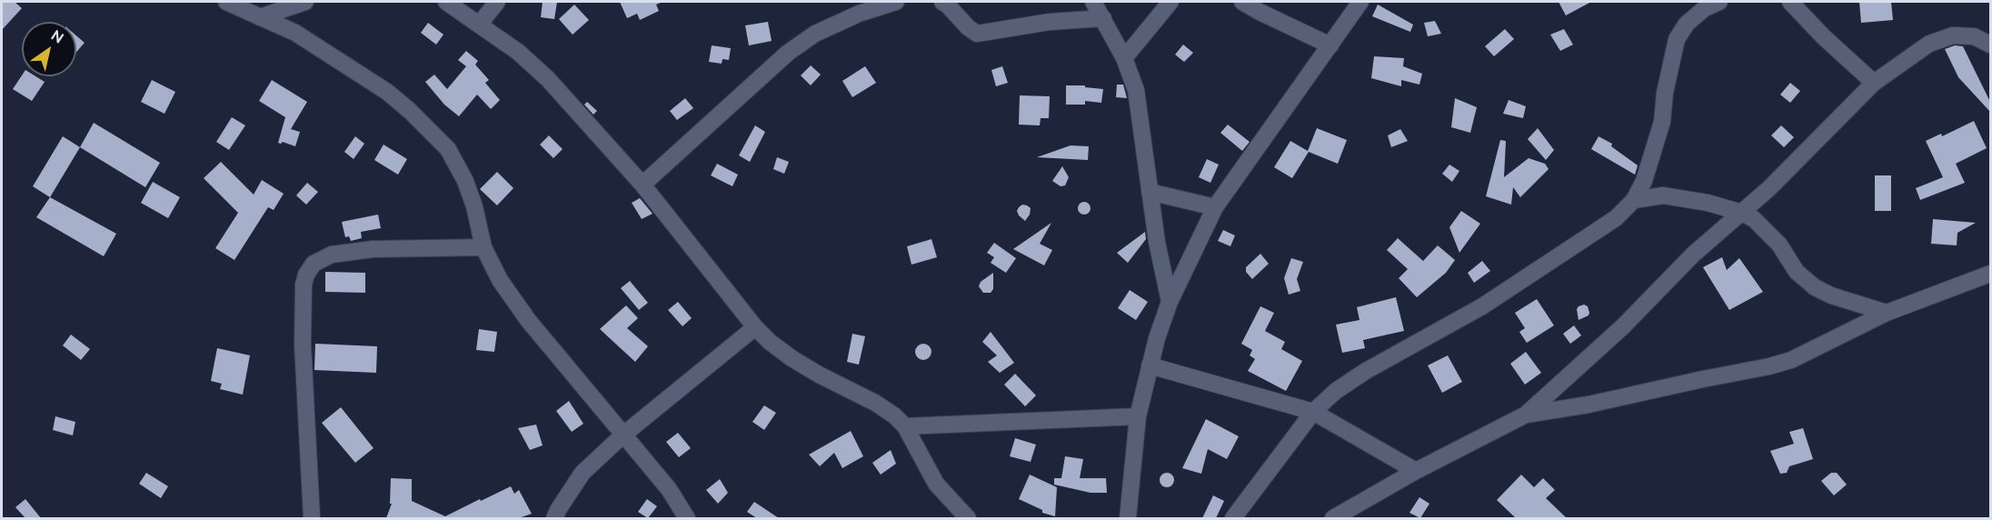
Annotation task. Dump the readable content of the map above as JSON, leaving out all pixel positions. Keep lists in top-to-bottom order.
{
  "north": "top right"
}
